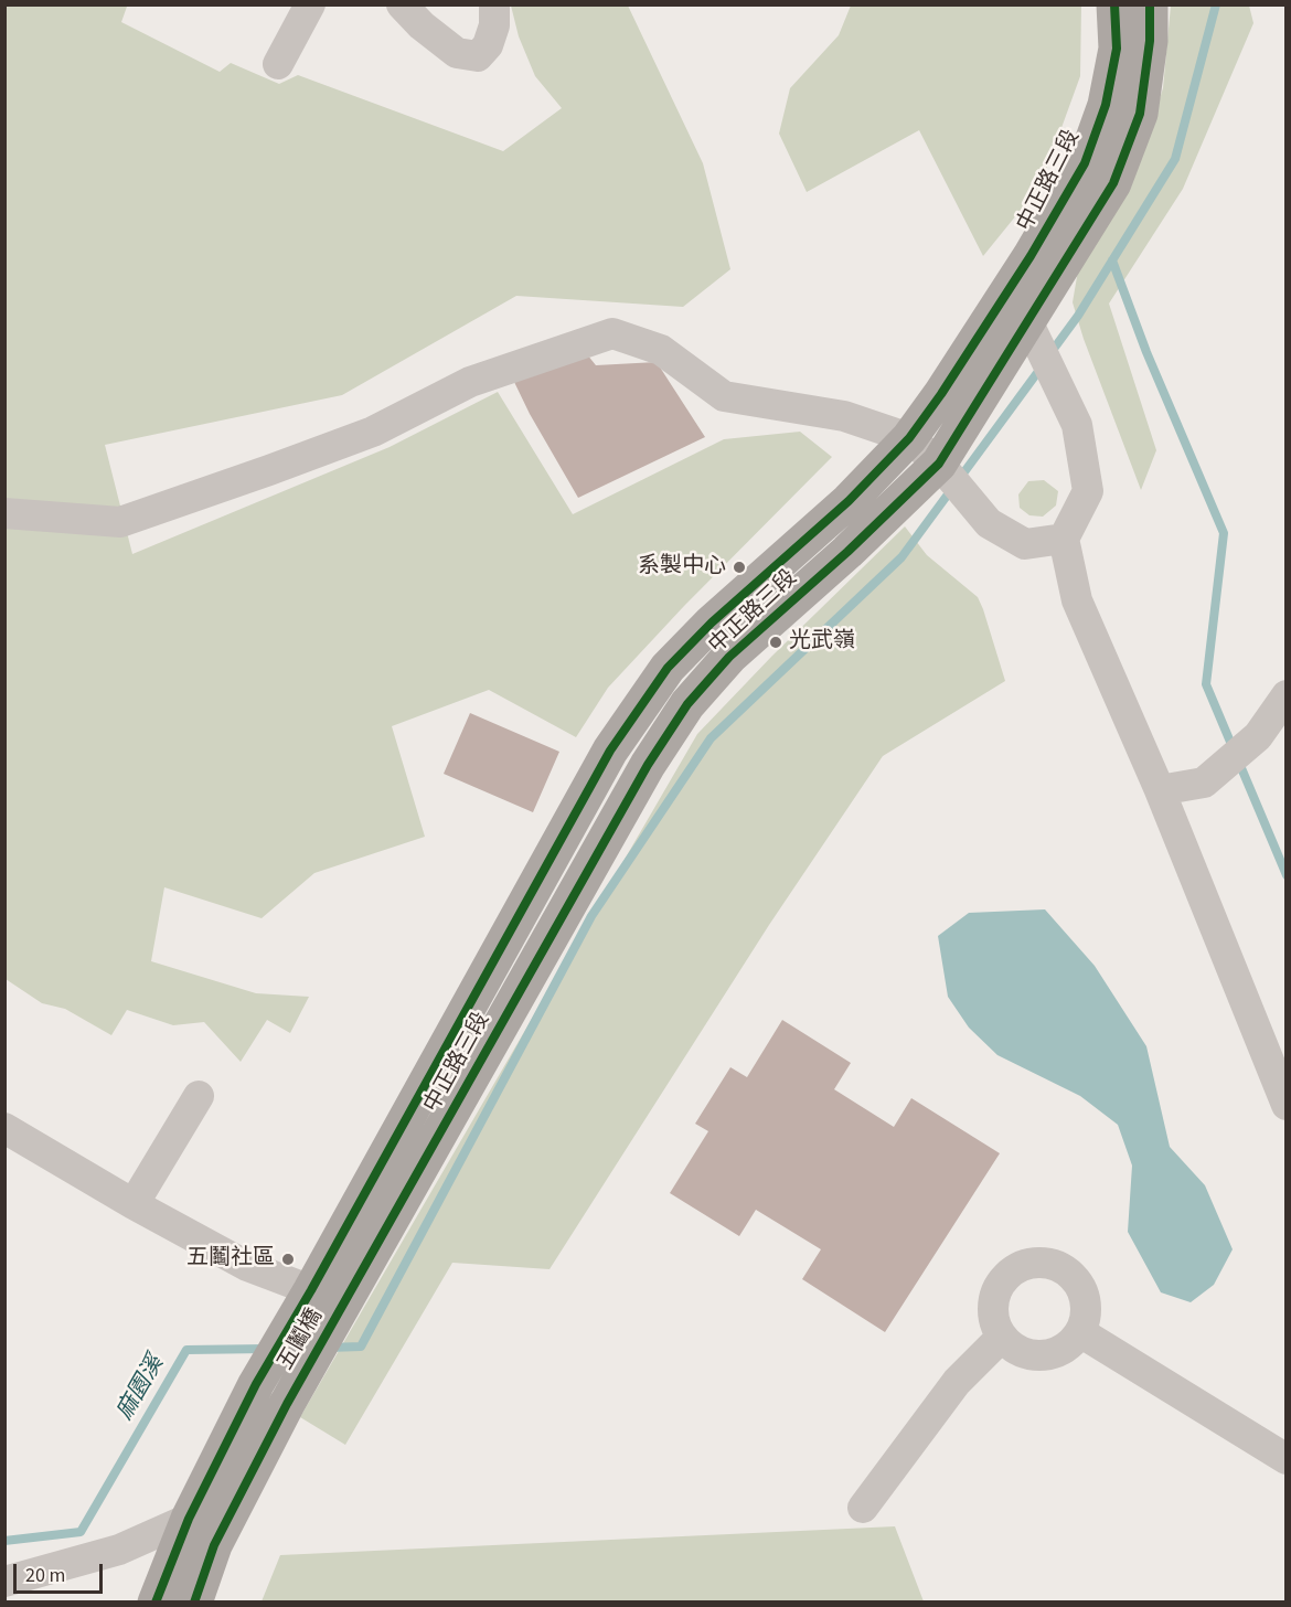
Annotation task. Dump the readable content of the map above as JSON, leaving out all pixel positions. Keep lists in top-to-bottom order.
{
  "streets": {
    "main road": ["中正路三段", "五鬮橋"]
  },
  "crossings": [
    ["中正路三段", "五鬮橋"]
  ],
  "water": ["麻園溪"],
  "places": ["系製中心", "光武嶺", "五鬮社區"],
  "scale_bar": "20 m"
}
